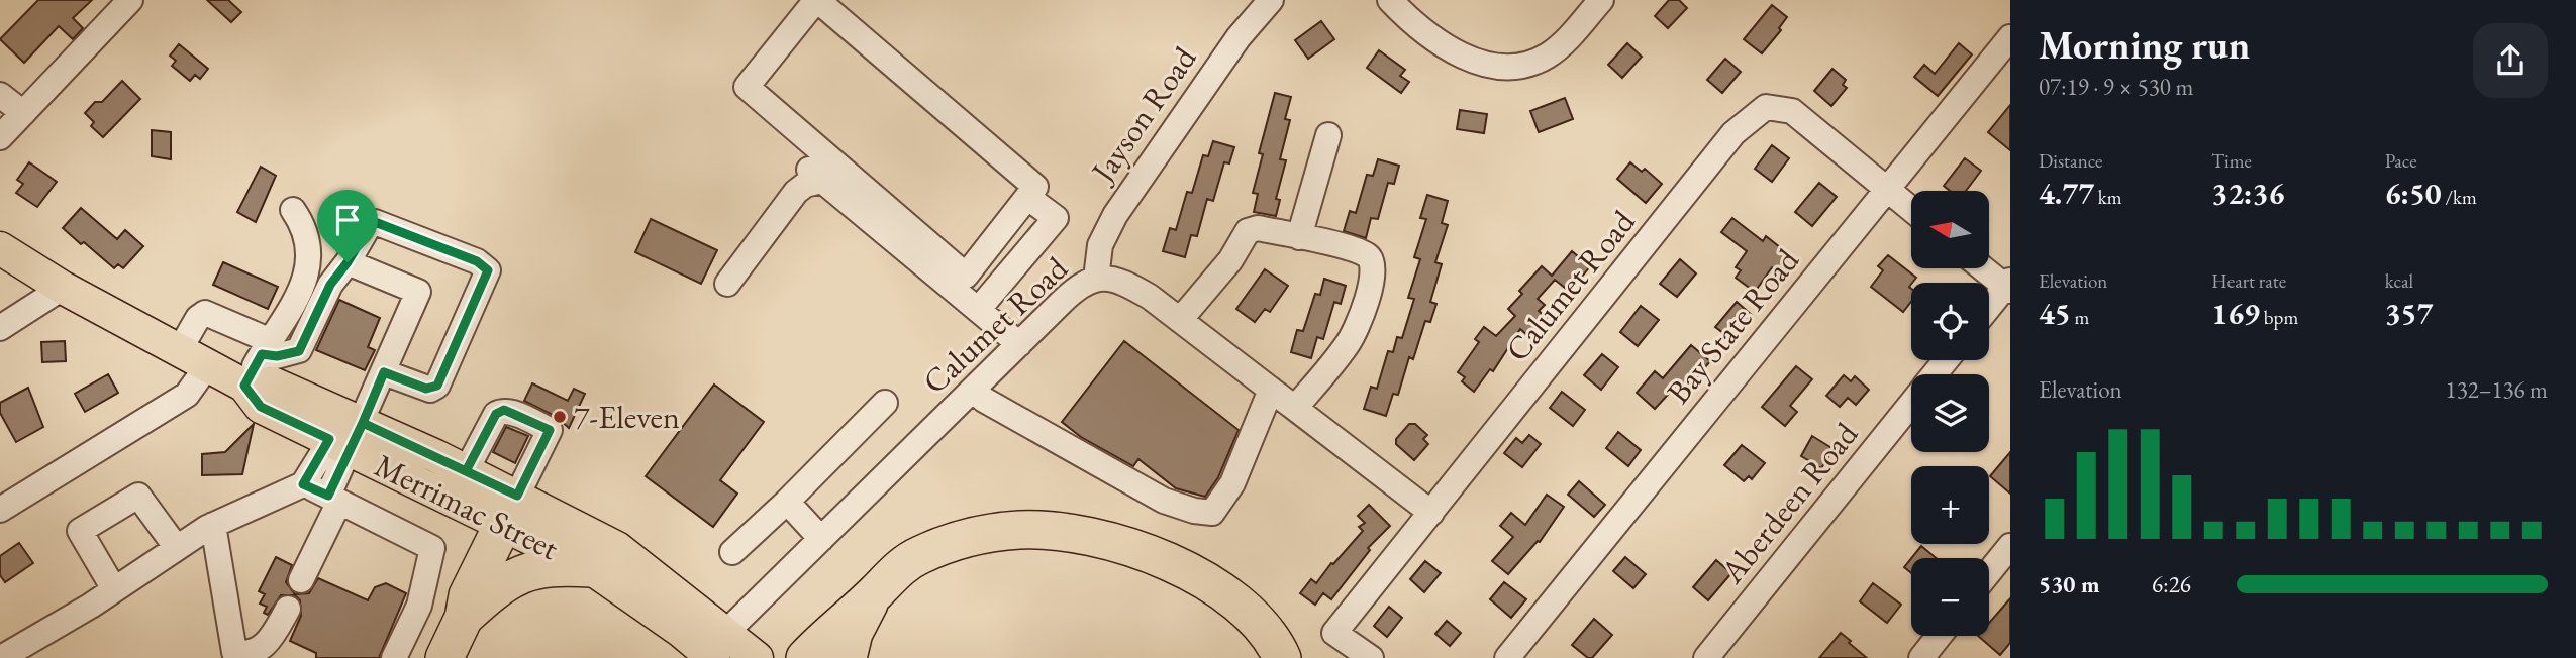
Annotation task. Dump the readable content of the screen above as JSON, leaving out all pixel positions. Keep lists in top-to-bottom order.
{
  "streets": {
    "main road": ["Merrimac Street"],
    "street": [
      "Jayson Road",
      "Calumet Road",
      "Bay State Road",
      "Aberdeen Road"
    ]
  },
  "crossings": [
    ["Jayson Road", "Calumet Road"],
    ["Calumet Road", "Bay State Road"],
    ["Calumet Road", "Merrimac Street"]
  ],
  "places": ["7-Eleven"],
  "north": "left",
  "page": {
    "heading": ["Morning run", "07:19 · 9 × 530 m"],
    "stats": [
      ["Distance", "4.77 km"],
      ["Time", "32:36"],
      ["Pace", "6:50 /km"],
      ["Elevation", "45 m"],
      ["Heart rate", "169 bpm"],
      ["kcal", "357"]
    ],
    "map_buttons": ["+", "−"],
    "chart": ["Elevation", "132–136 m"],
    "list": [
      {
        "name": "530 m",
        "note": "6:26"
      }
    ]
  }
}
